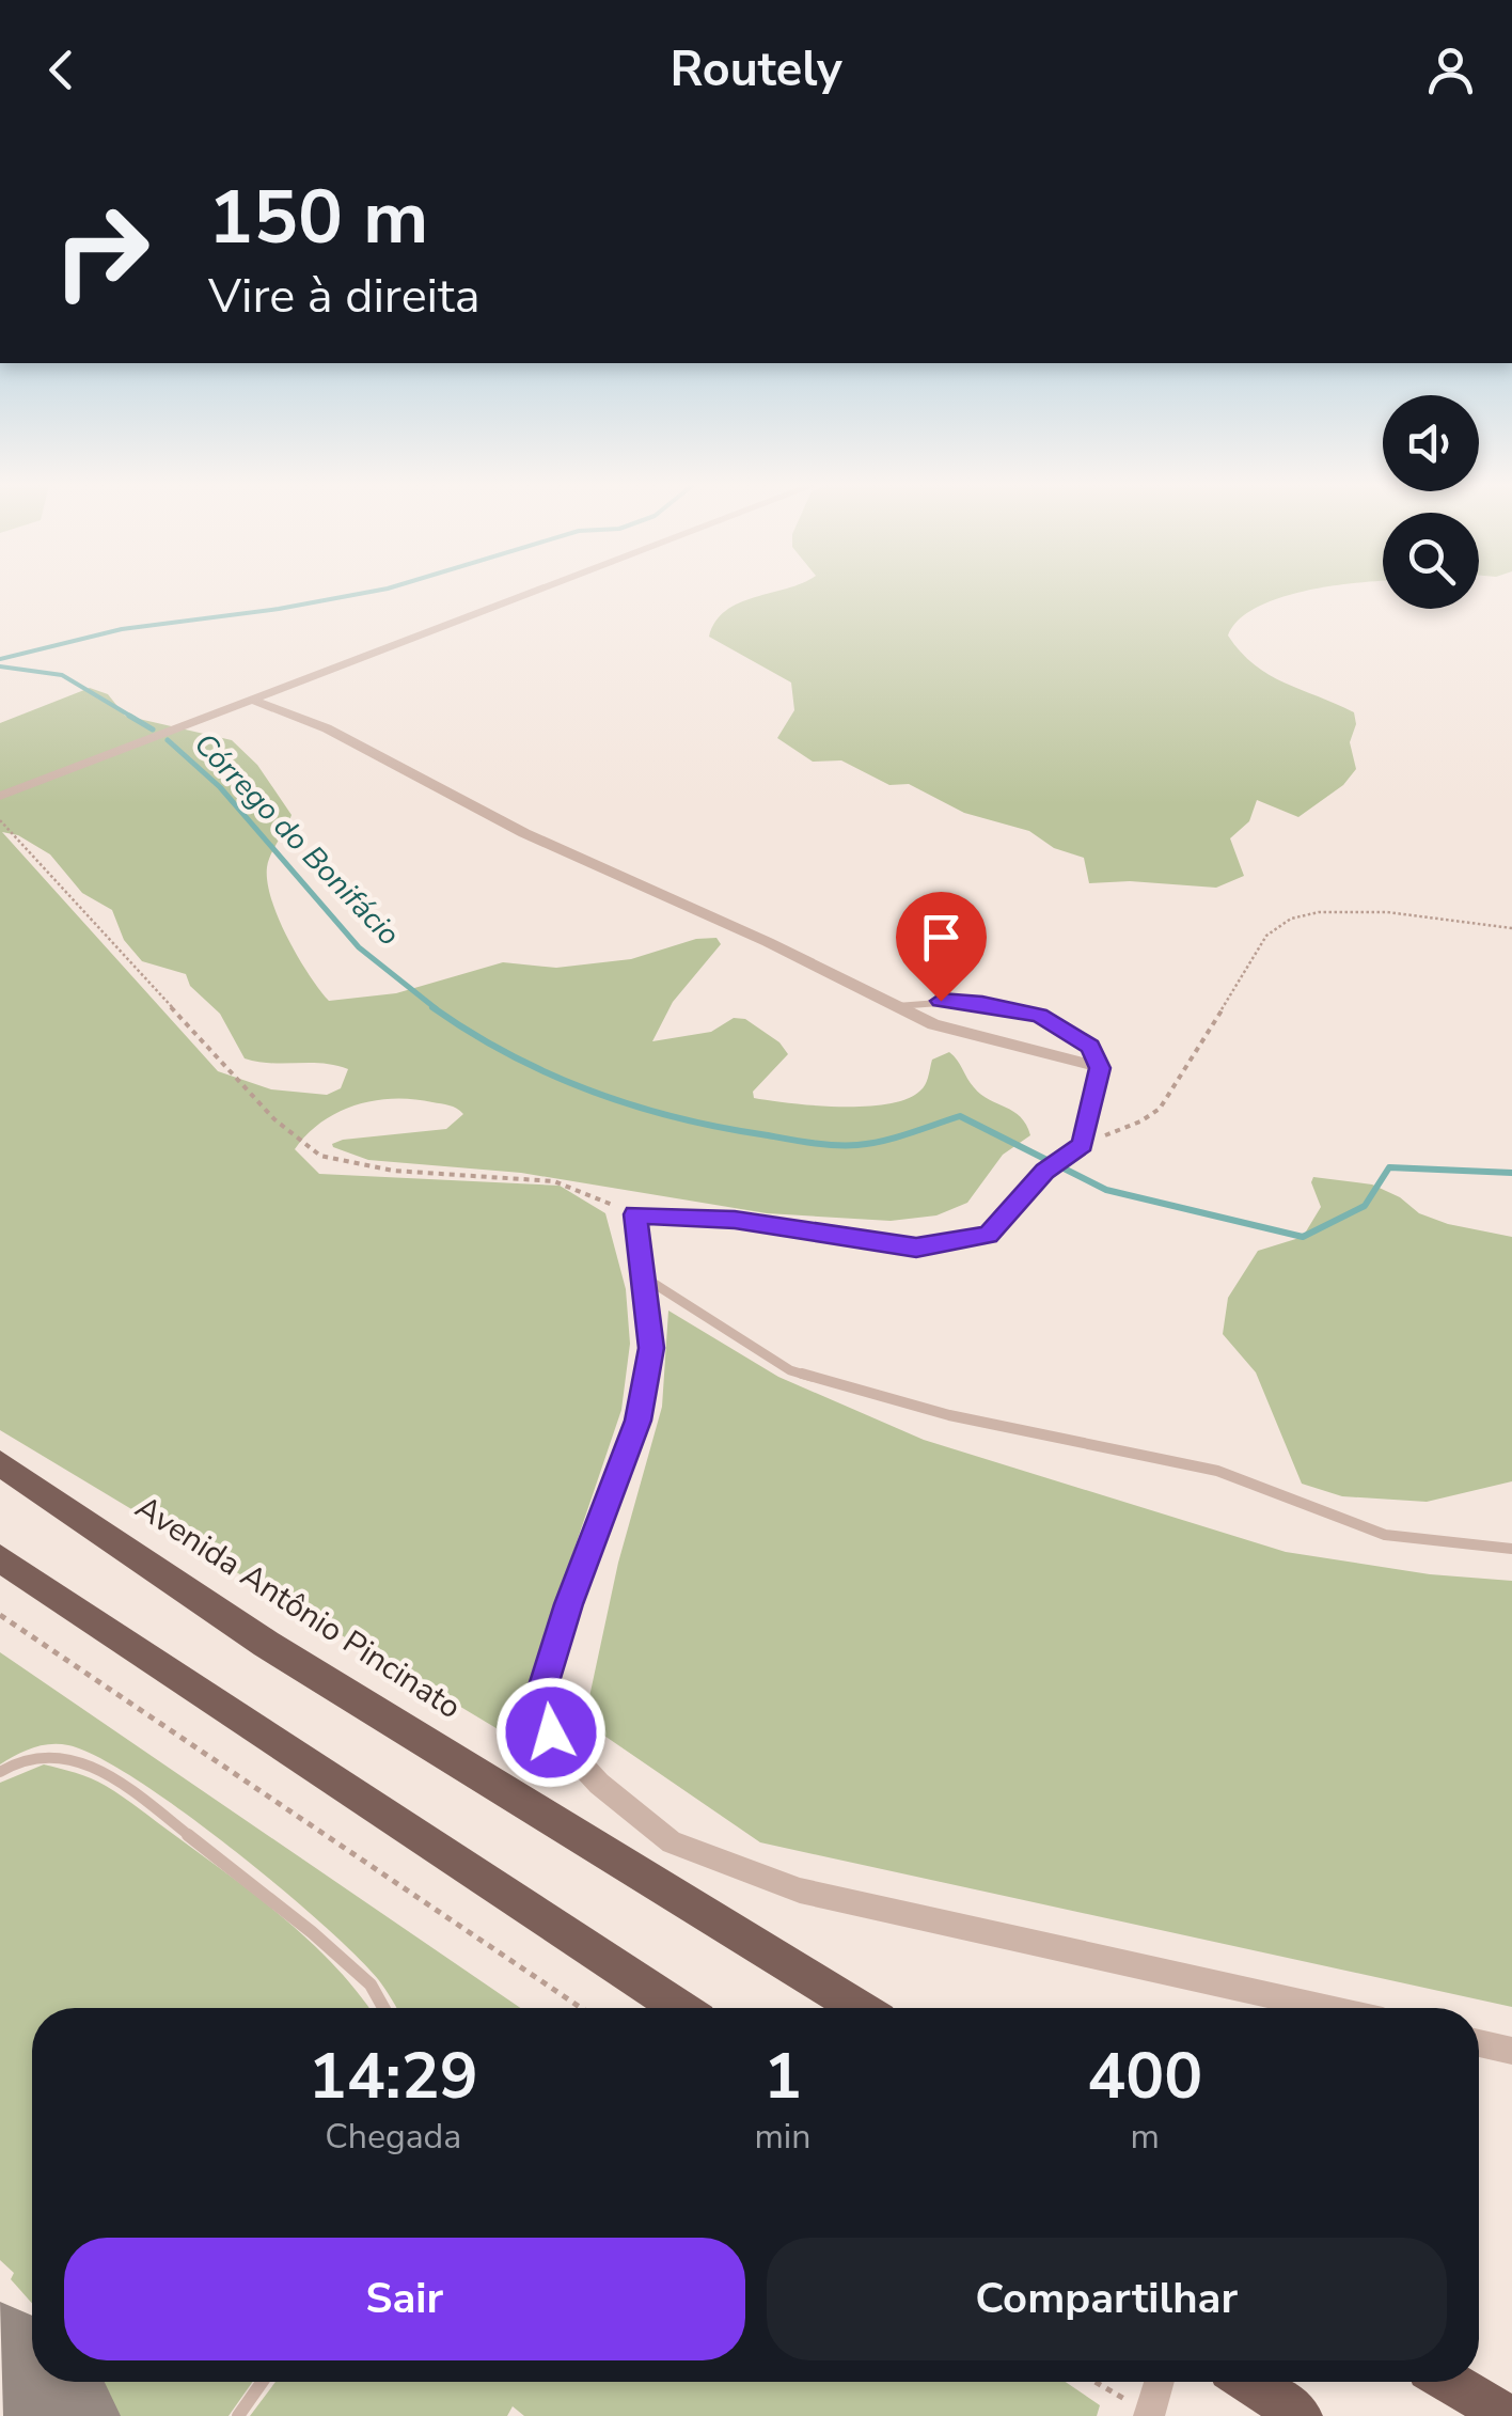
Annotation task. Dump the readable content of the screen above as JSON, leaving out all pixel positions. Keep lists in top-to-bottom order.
{
  "streets": {
    "main road": ["Avenida Antônio Pincinato"]
  },
  "water": ["Córrego do Bonifácio"],
  "page": {
    "header": "Routely",
    "turn": ["150 m", "Vire à direita"],
    "eta": [
      "14:29",
      "Chegada",
      "1",
      "min",
      "400",
      "m"
    ],
    "buttons": ["Sair", "Compartilhar"]
  }
}
